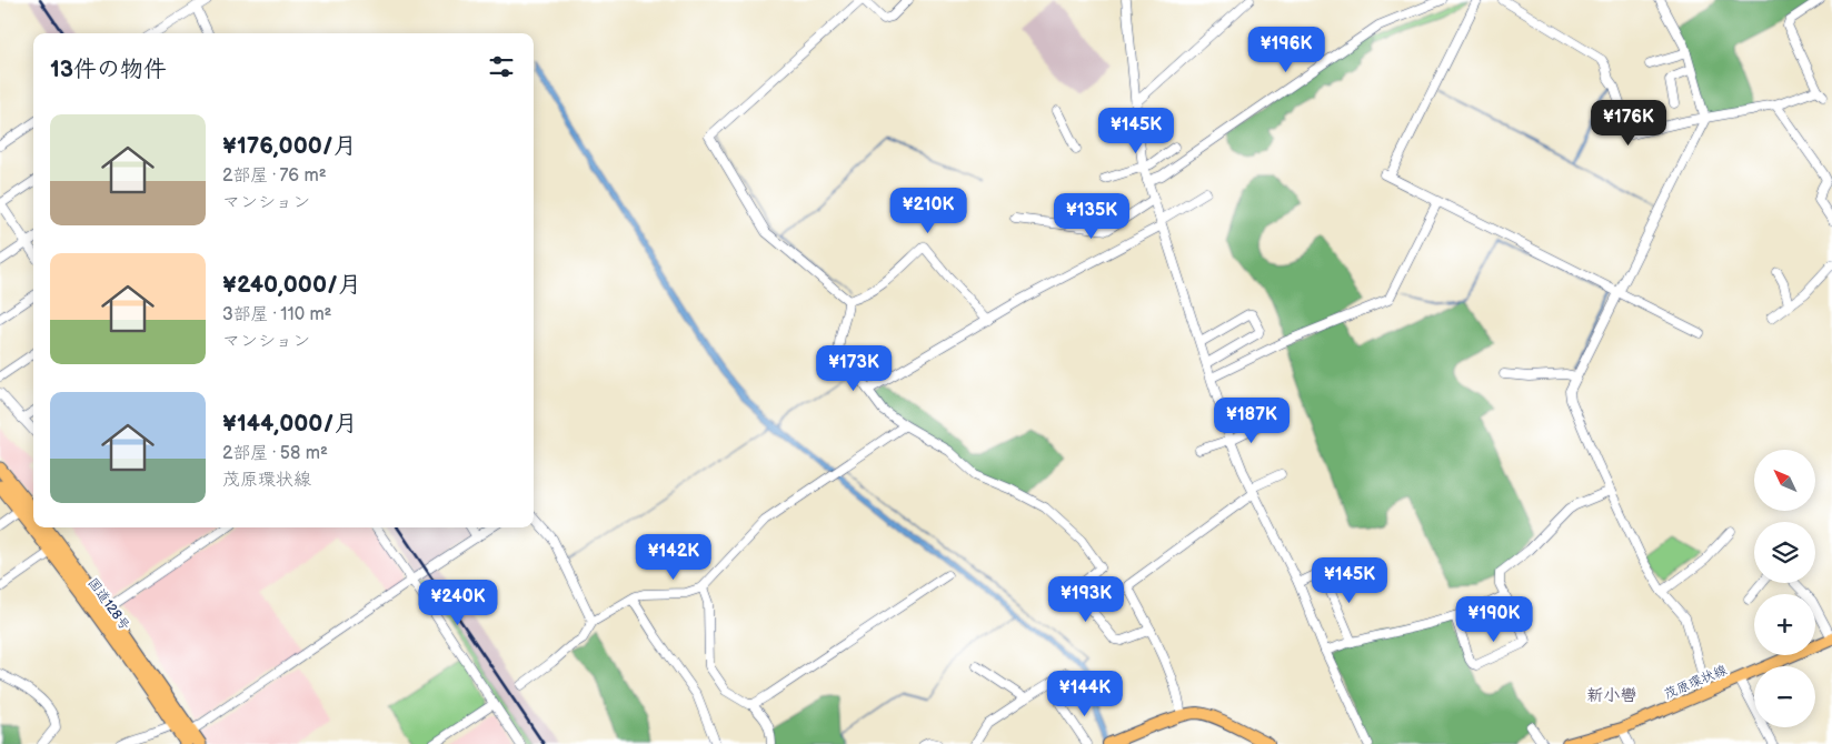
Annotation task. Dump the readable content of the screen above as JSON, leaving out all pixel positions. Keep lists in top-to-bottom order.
{
  "streets": {
    "highway": ["国道128号"],
    "main road": ["茂原環状線"]
  },
  "districts": ["新小轡"],
  "north": "top left",
  "page": {
    "price": [
      "¥196K",
      "¥176K",
      "¥145K",
      "¥210K",
      "¥135K",
      "¥173K",
      "¥187K",
      "¥142K",
      "¥145K",
      "¥193K",
      "¥240K",
      "¥190K",
      "¥144K"
    ],
    "heading": "13件の物件",
    "list": [
      {
        "name": "¥176,000/月",
        "note": "2部屋 · 76 m² · マンション"
      },
      {
        "name": "¥240,000/月",
        "note": "3部屋 · 110 m² · マンション"
      },
      {
        "name": "¥144,000/月",
        "note": "2部屋 · 58 m² · 茂原環状線"
      }
    ],
    "map_buttons": ["+", "−"]
  }
}
